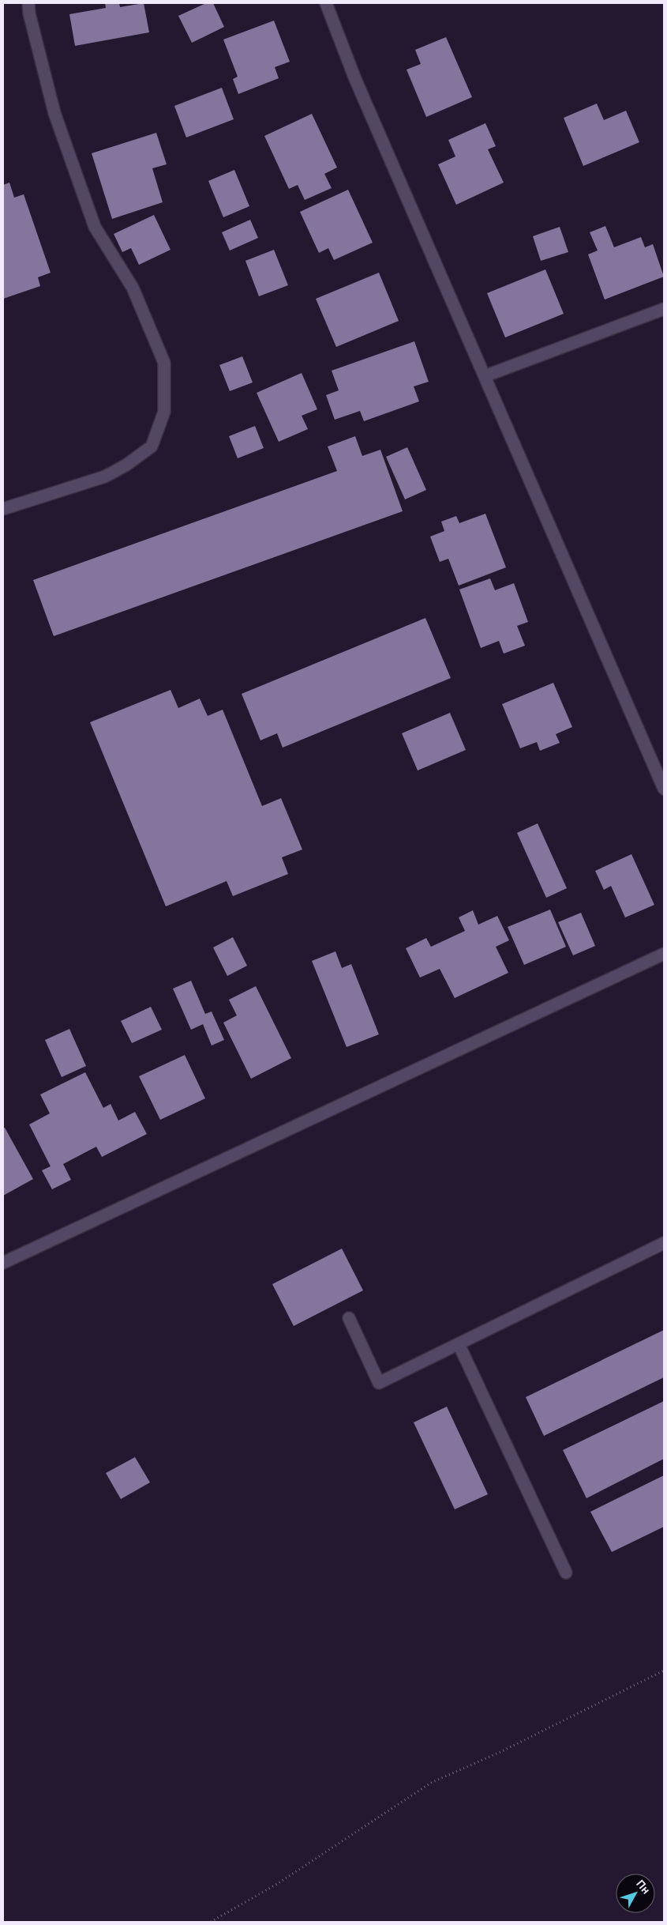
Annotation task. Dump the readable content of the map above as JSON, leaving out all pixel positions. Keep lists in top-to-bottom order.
{
  "north": "top right"
}
